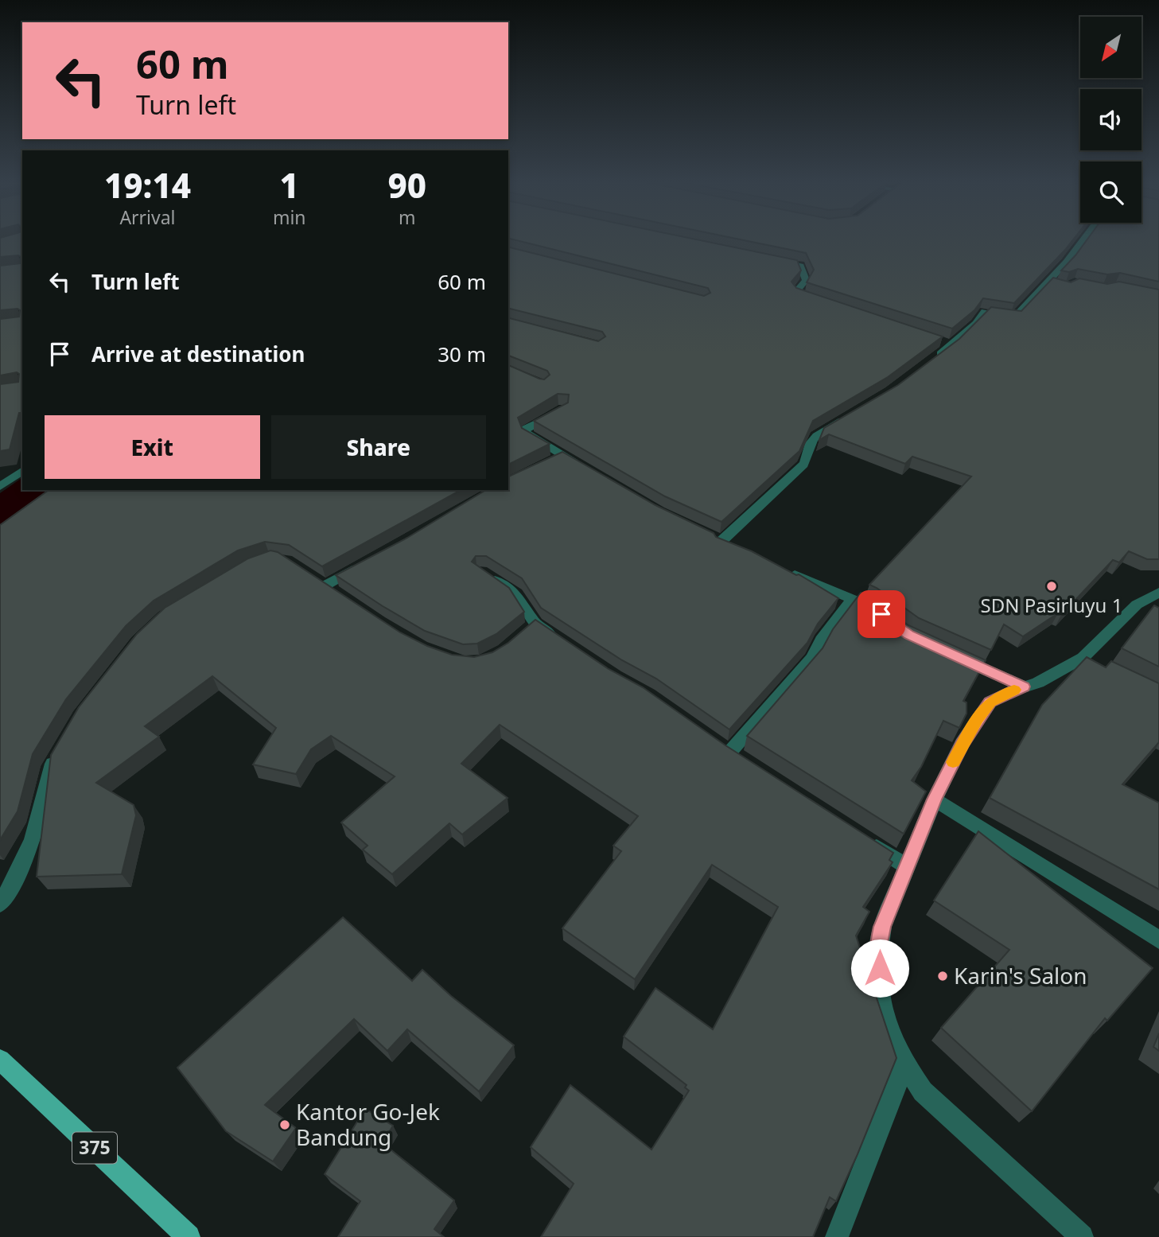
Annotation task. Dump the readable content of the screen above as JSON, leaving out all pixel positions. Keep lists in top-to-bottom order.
{
  "streets": {
    "main road": ["375"]
  },
  "places": ["SDN Pasirluyu 1", "Karin's Salon", "Kantor Go-Jek Bandung"],
  "north": "bottom left",
  "page": {
    "turn": ["60 m", "Turn left"],
    "eta": [
      "19:14",
      "Arrival",
      "1",
      "min",
      "90",
      "m"
    ],
    "list": [
      {
        "name": "Turn left",
        "value": "60 m"
      },
      {
        "name": "Arrive at destination",
        "value": "30 m"
      }
    ],
    "buttons": ["Exit", "Share"]
  }
}
